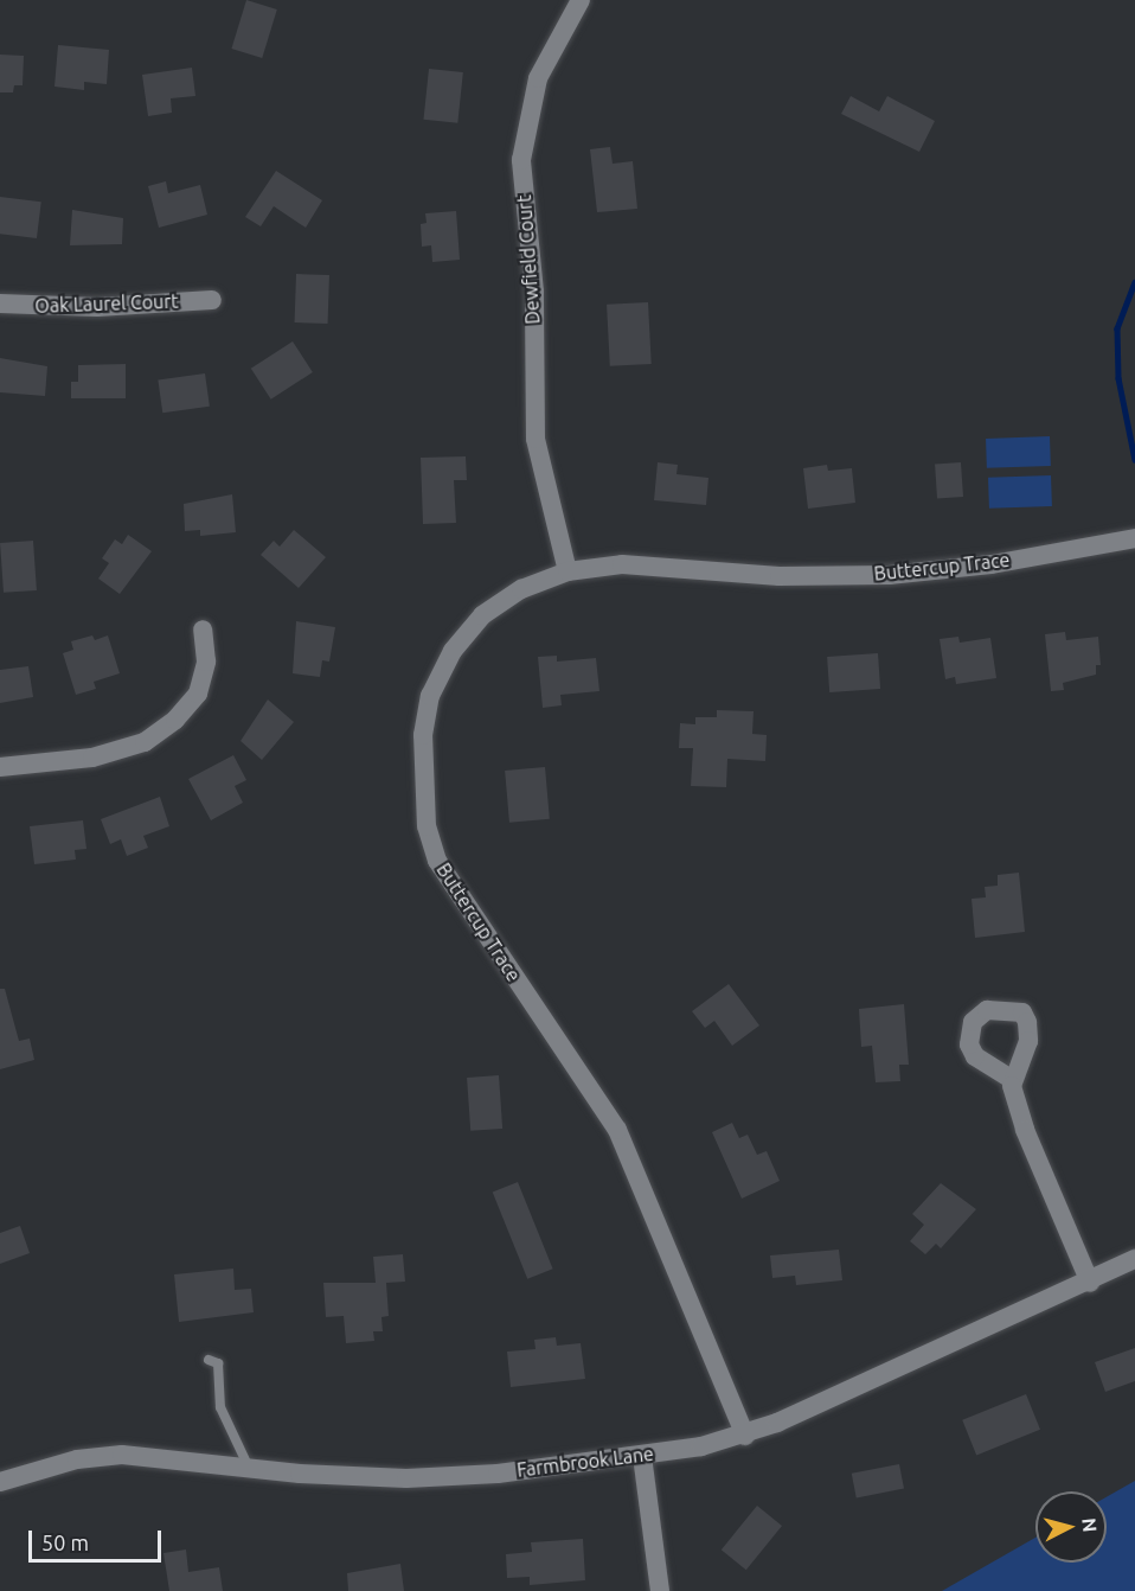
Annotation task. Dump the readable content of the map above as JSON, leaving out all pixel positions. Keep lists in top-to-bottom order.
{
  "streets": {
    "street": [
      "Dewfield Court",
      "Oak Laurel Court",
      "Buttercup Trace",
      "Farmbrook Lane"
    ]
  },
  "crossings": [
    ["Dewfield Court", "Buttercup Trace"],
    ["Buttercup Trace", "Farmbrook Lane"]
  ],
  "scale_bar": "50 m",
  "north": "right"
}
